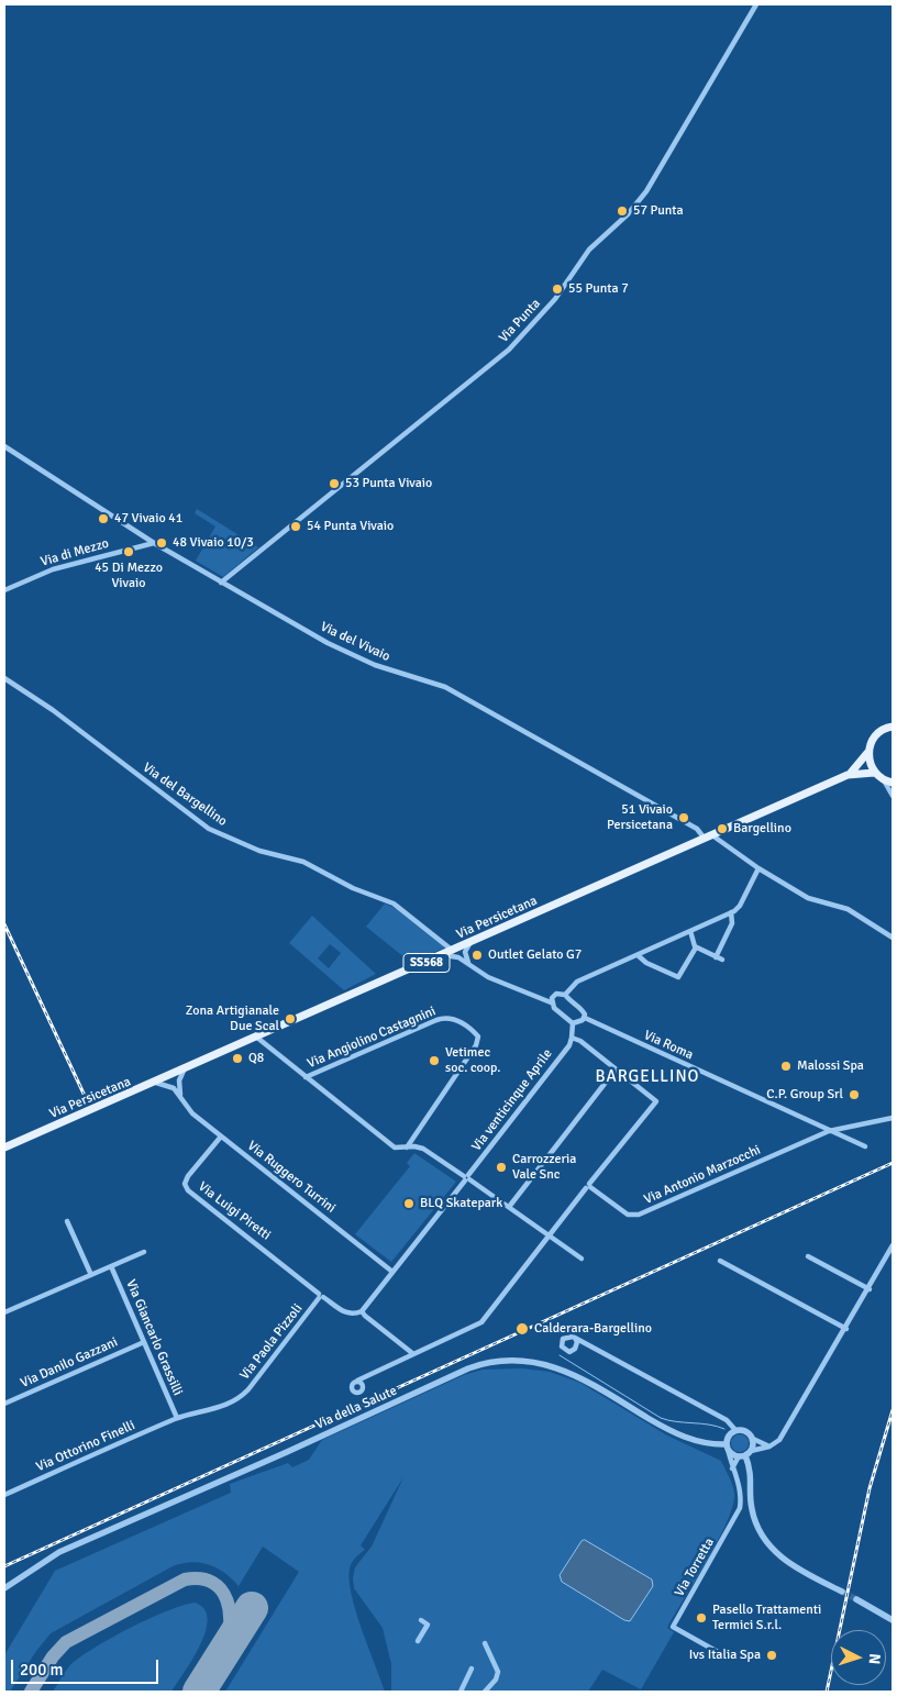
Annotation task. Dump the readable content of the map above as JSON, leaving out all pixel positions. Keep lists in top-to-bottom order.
{
  "streets": {
    "main road": ["Via Persicetana", "SS568"],
    "street": [
      "Via Punta",
      "Via di Mezzo",
      "Via del Vivaio",
      "Via del Bargellino",
      "Via Angiolino Castagnini",
      "Via Roma",
      "Via venticinque Aprile",
      "Via Antonio Marzocchi",
      "Via Ruggero Turrini",
      "Via Luigi Piretti",
      "Via Giancarlo Grassilli",
      "Via Paola Pizzoli",
      "Via Danilo Gazzani",
      "Via della Salute",
      "Via Ottorino Finelli",
      "Via Torretta"
    ]
  },
  "crossings": [
    ["Via Punta", "Via del Vivaio"],
    ["Via di Mezzo", "Via del Vivaio"],
    ["Via del Vivaio", "Via Persicetana"],
    ["Via del Bargellino", "Via Persicetana"],
    ["Via Persicetana", "SS568"],
    ["Via Persicetana", "Via Angiolino Castagnini"],
    ["Via Persicetana", "Via Ruggero Turrini"],
    ["Via Roma", "Via Antonio Marzocchi"],
    ["Via venticinque Aprile", "Via Ruggero Turrini"],
    ["Via venticinque Aprile", "Via Luigi Piretti"],
    ["Via Ruggero Turrini", "Via Luigi Piretti"],
    ["Via Luigi Piretti", "Via Paola Pizzoli"],
    ["Via Giancarlo Grassilli", "Via Paola Pizzoli"],
    ["Via Giancarlo Grassilli", "Via Danilo Gazzani"],
    ["Via Giancarlo Grassilli", "Via Ottorino Finelli"],
    ["Via Paola Pizzoli", "Via Ottorino Finelli"],
    ["Via della Salute", "Via Torretta"]
  ],
  "districts": ["BARGELLINO"],
  "places": [
    "57 Punta",
    "55 Punta 7",
    "53 Punta Vivaio",
    "47 Vivaio 41",
    "54 Punta Vivaio",
    "48 Vivaio 10/3",
    "45 Di Mezzo Vivaio",
    "51 Vivaio Persicetana",
    "Bargellino",
    "Outlet Gelato G7",
    "Zona Artigianale Due Scal",
    "Q8",
    "Vetimec soc. coop.",
    "Malossi Spa",
    "C.P. Group Srl",
    "Carrozzeria Vale Snc",
    "BLQ Skatepark",
    "Calderara-Bargellino",
    "Pasello Trattamenti Termici S.r.l.",
    "Ivs Italia Spa"
  ],
  "scale_bar": "200 m",
  "north": "right"
}
